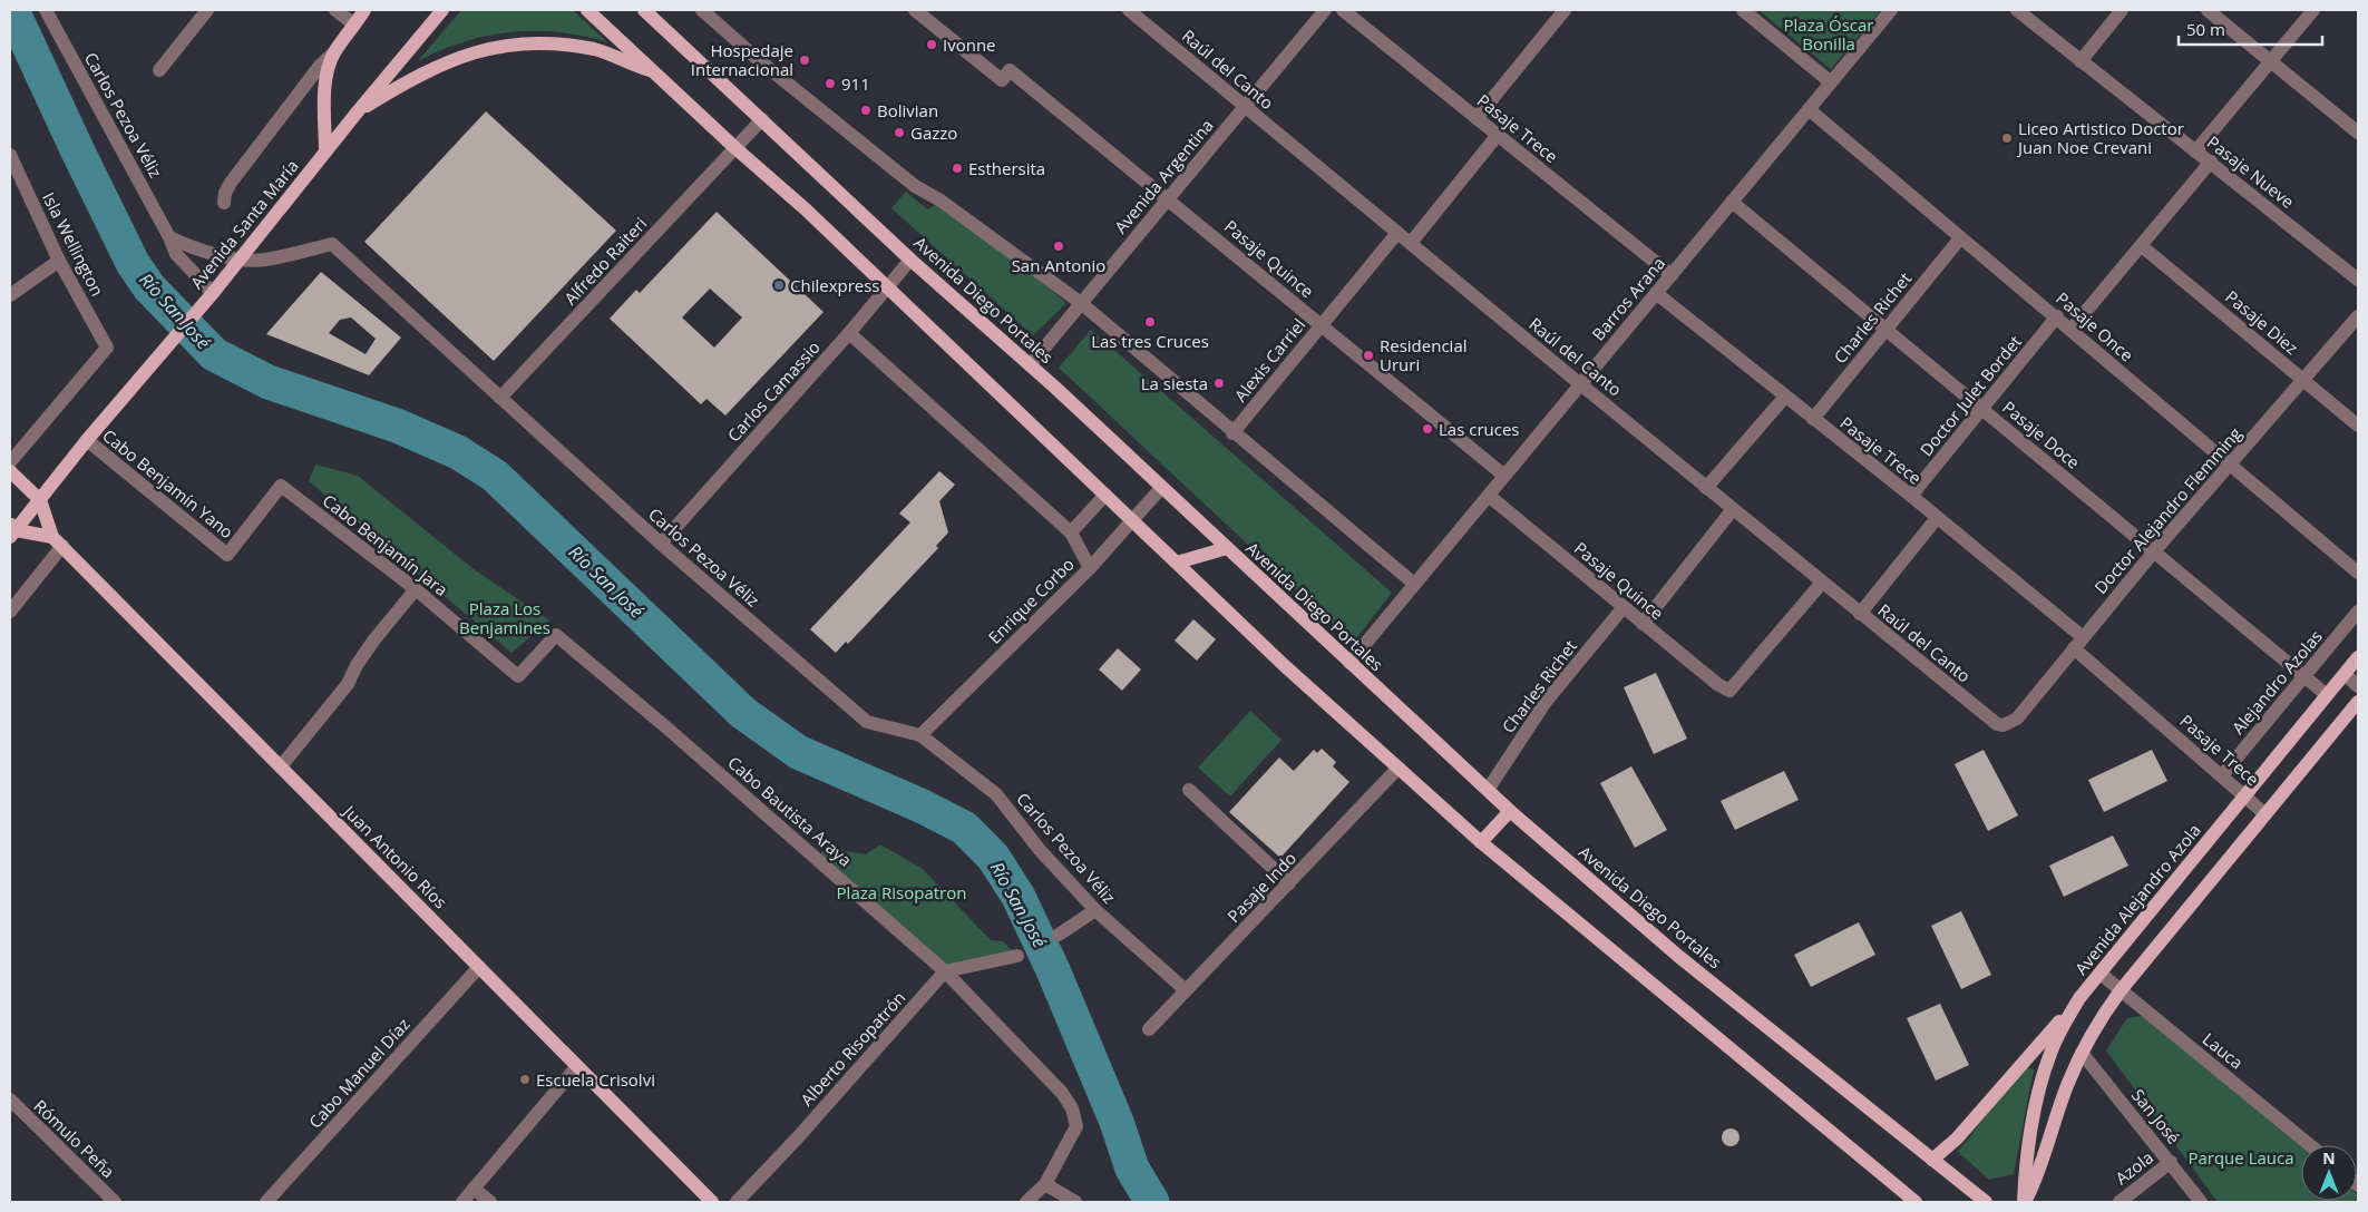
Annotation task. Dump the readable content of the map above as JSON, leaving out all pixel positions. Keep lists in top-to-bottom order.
{
  "streets": {
    "main road": [
      "Avenida Santa María",
      "Avenida Diego Portales",
      "Juan Antonio Ríos",
      "Avenida Alejandro Azola"
    ],
    "street": [
      "Raúl del Canto",
      "Carlos Pezoa Véliz",
      "Pasaje Trece",
      "Pasaje Nueve",
      "Avenida Argentina",
      "Isla Wellington",
      "Pasaje Quince",
      "Alfredo Raiteri",
      "Barros Arana",
      "Charles Richet",
      "Pasaje Diez",
      "Pasaje Once",
      "Alexis Carriel",
      "Carlos Camassio",
      "Doctor Julet Bordet",
      "Pasaje Doce",
      "Cabo Benjamín Yano",
      "Doctor Alejandro Flemming",
      "Cabo Benjamín Jara",
      "Enrique Corbo",
      "Alejandro Azolas",
      "Cabo Bautista Araya",
      "Pasaje Indo",
      "Alberto Risopatrón",
      "Lauca",
      "Cabo Manuel Díaz",
      "San José",
      "Rómulo Peña",
      "Azola"
    ]
  },
  "crossings": [
    ["Raúl del Canto", "Avenida Argentina"],
    ["Raúl del Canto", "Pasaje Quince"],
    ["Raúl del Canto", "Barros Arana"],
    ["Raúl del Canto", "Alexis Carriel"],
    ["Raúl del Canto", "Doctor Alejandro Flemming"],
    ["Carlos Pezoa Véliz", "Avenida Santa María"],
    ["Carlos Pezoa Véliz", "Alfredo Raiteri"],
    ["Carlos Pezoa Véliz", "Carlos Camassio"],
    ["Carlos Pezoa Véliz", "Enrique Corbo"],
    ["Carlos Pezoa Véliz", "Pasaje Indo"],
    ["Pasaje Trece", "Barros Arana"],
    ["Pasaje Trece", "Charles Richet"],
    ["Pasaje Trece", "Doctor Julet Bordet"],
    ["Pasaje Trece", "Doctor Alejandro Flemming"],
    ["Pasaje Trece", "Alejandro Azolas"],
    ["Pasaje Trece", "Avenida Alejandro Azola"],
    ["Avenida Argentina", "Pasaje Quince"],
    ["Avenida Argentina", "Avenida Diego Portales"],
    ["Avenida Santa María", "Cabo Benjamín Yano"],
    ["Avenida Santa María", "Juan Antonio Ríos"],
    ["Pasaje Quince", "Barros Arana"],
    ["Pasaje Quince", "Charles Richet"],
    ["Pasaje Quince", "Alexis Carriel"],
    ["Alfredo Raiteri", "Avenida Diego Portales"],
    ["Barros Arana", "Avenida Diego Portales"],
    ["Barros Arana", "Pasaje Once"],
    ["Barros Arana", "Pasaje Doce"],
    ["Avenida Diego Portales", "Charles Richet"],
    ["Avenida Diego Portales", "Carlos Camassio"],
    ["Avenida Diego Portales", "Enrique Corbo"],
    ["Charles Richet", "Pasaje Once"],
    ["Charles Richet", "Pasaje Doce"],
    ["Pasaje Diez", "Doctor Alejandro Flemming"],
    ["Pasaje Once", "Doctor Julet Bordet"],
    ["Pasaje Once", "Doctor Alejandro Flemming"],
    ["Doctor Julet Bordet", "Pasaje Doce"],
    ["Pasaje Doce", "Doctor Alejandro Flemming"],
    ["Pasaje Doce", "Alejandro Azolas"],
    ["Pasaje Doce", "Avenida Alejandro Azola"],
    ["Cabo Benjamín Yano", "Cabo Benjamín Jara"],
    ["Cabo Benjamín Jara", "Cabo Bautista Araya"],
    ["Cabo Bautista Araya", "Alberto Risopatrón"],
    ["Juan Antonio Ríos", "Cabo Manuel Díaz"],
    ["Avenida Alejandro Azola", "Lauca"],
    ["Avenida Alejandro Azola", "San José"],
    ["San José", "Azola"]
  ],
  "water": ["Río San José"],
  "parks": [
    "Plaza Óscar Bonilla",
    "Plaza Los Benjamines",
    "Plaza Risopatron",
    "Parque Lauca"
  ],
  "places": [
    "Ivonne",
    "Hospedaje Internacional",
    "911",
    "Bolivian",
    "Gazzo",
    "Liceo Artistico Doctor Juan Noe Crevani",
    "Esthersita",
    "San Antonio",
    "Chilexpress",
    "Las tres Cruces",
    "Residencial Ururi",
    "La siesta",
    "Las cruces",
    "Escuela Crisolvi"
  ],
  "scale_bar": "50 m",
  "north": "top"
}
